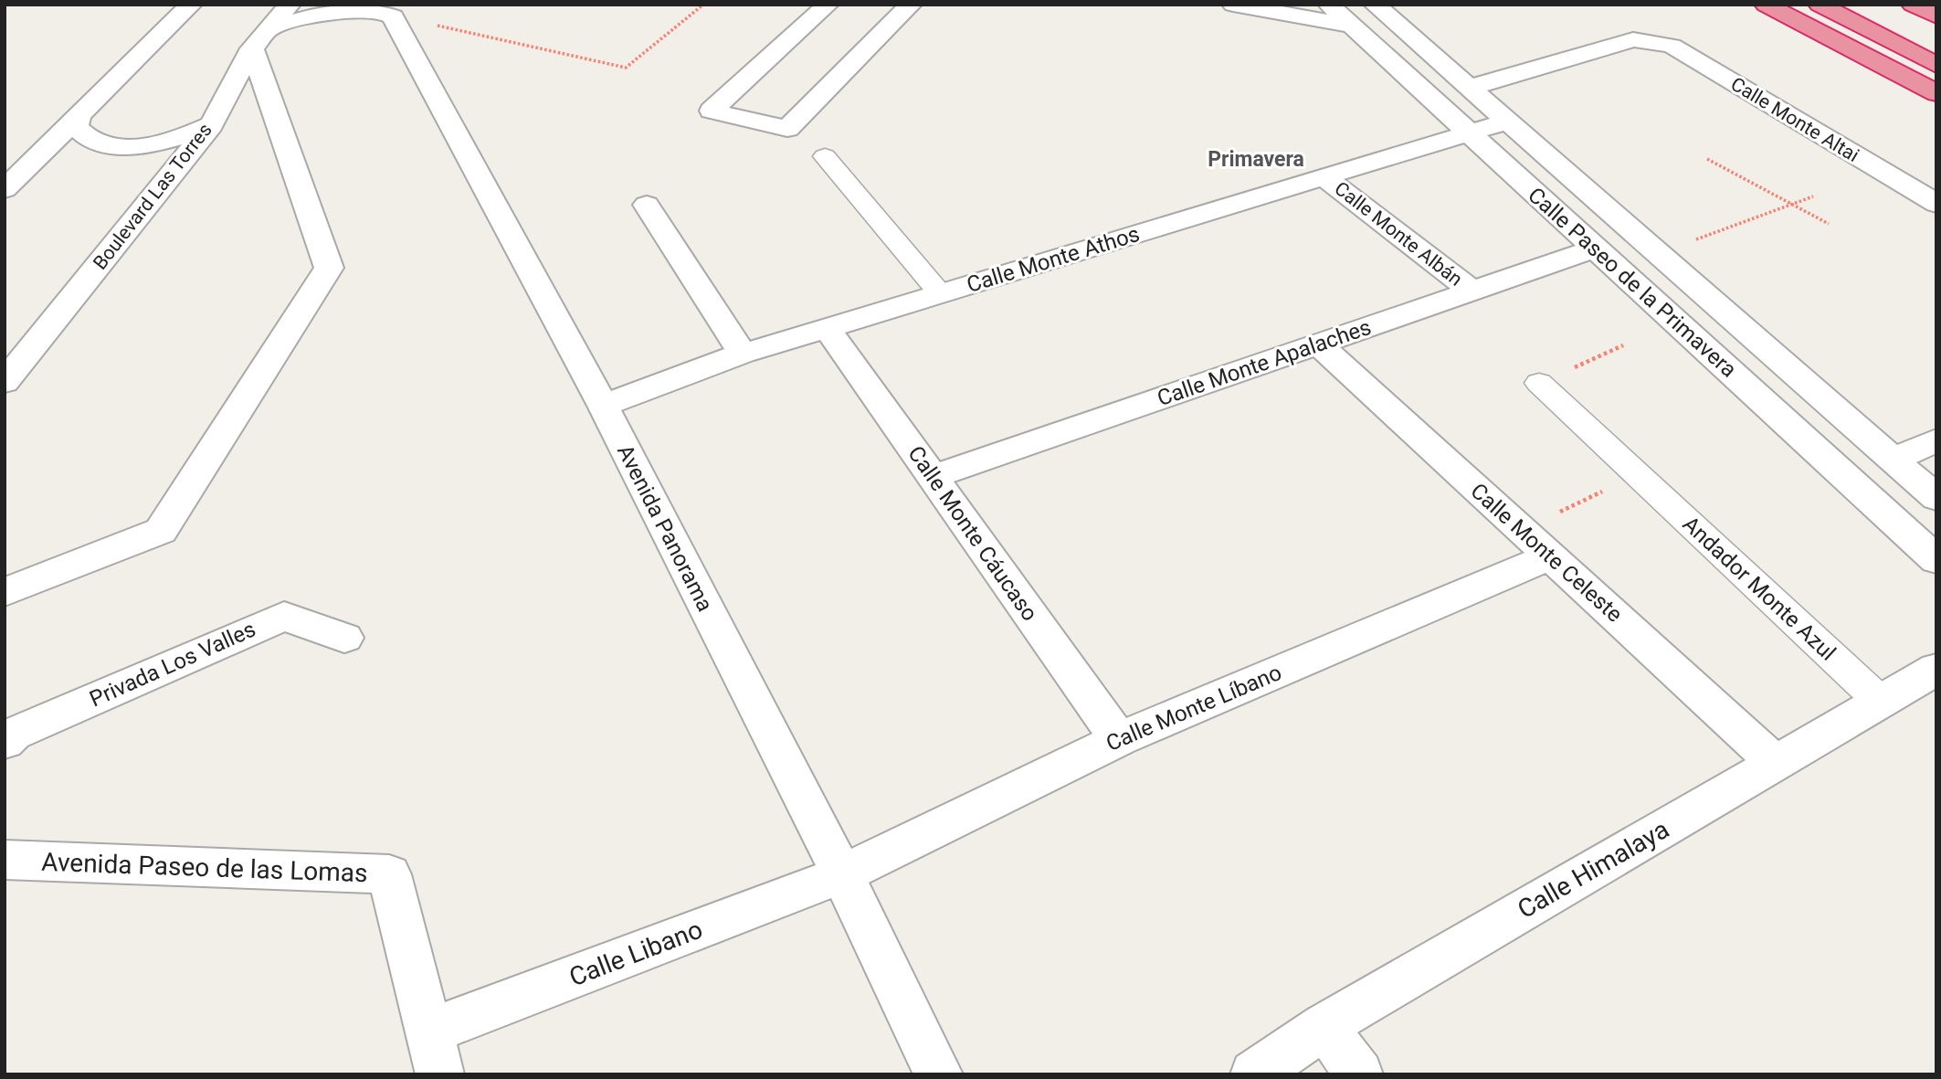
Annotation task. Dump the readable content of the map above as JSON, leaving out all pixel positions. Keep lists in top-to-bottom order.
{
  "streets": {
    "street": [
      "Calle Monte Altai",
      "Boulevard Las Torres",
      "Calle Monte Albán",
      "Calle Monte Athos",
      "Calle Paseo de la Primavera",
      "Calle Monte Apalaches",
      "Avenida Panorama",
      "Calle Monte Cáucaso",
      "Calle Monte Celeste",
      "Andador Monte Azul",
      "Privada Los Valles",
      "Calle Monte Líbano",
      "Avenida Paseo de las Lomas",
      "Calle Himalaya",
      "Calle Libano"
    ]
  },
  "crossings": [
    ["Calle Monte Altai", "Calle Paseo de la Primavera"],
    ["Calle Monte Albán", "Calle Monte Athos"],
    ["Calle Monte Albán", "Calle Monte Apalaches"],
    ["Calle Monte Athos", "Calle Paseo de la Primavera"],
    ["Calle Monte Athos", "Avenida Panorama"],
    ["Calle Monte Athos", "Calle Monte Cáucaso"],
    ["Calle Paseo de la Primavera", "Calle Monte Apalaches"],
    ["Calle Monte Apalaches", "Calle Monte Cáucaso"],
    ["Calle Monte Apalaches", "Calle Monte Celeste"],
    ["Avenida Panorama", "Calle Monte Líbano"],
    ["Avenida Panorama", "Calle Libano"],
    ["Calle Monte Cáucaso", "Calle Monte Líbano"],
    ["Calle Monte Celeste", "Calle Monte Líbano"],
    ["Calle Monte Celeste", "Calle Himalaya"],
    ["Andador Monte Azul", "Calle Himalaya"],
    ["Calle Monte Líbano", "Calle Libano"],
    ["Avenida Paseo de las Lomas", "Calle Libano"]
  ],
  "districts": ["Primavera"]
}
